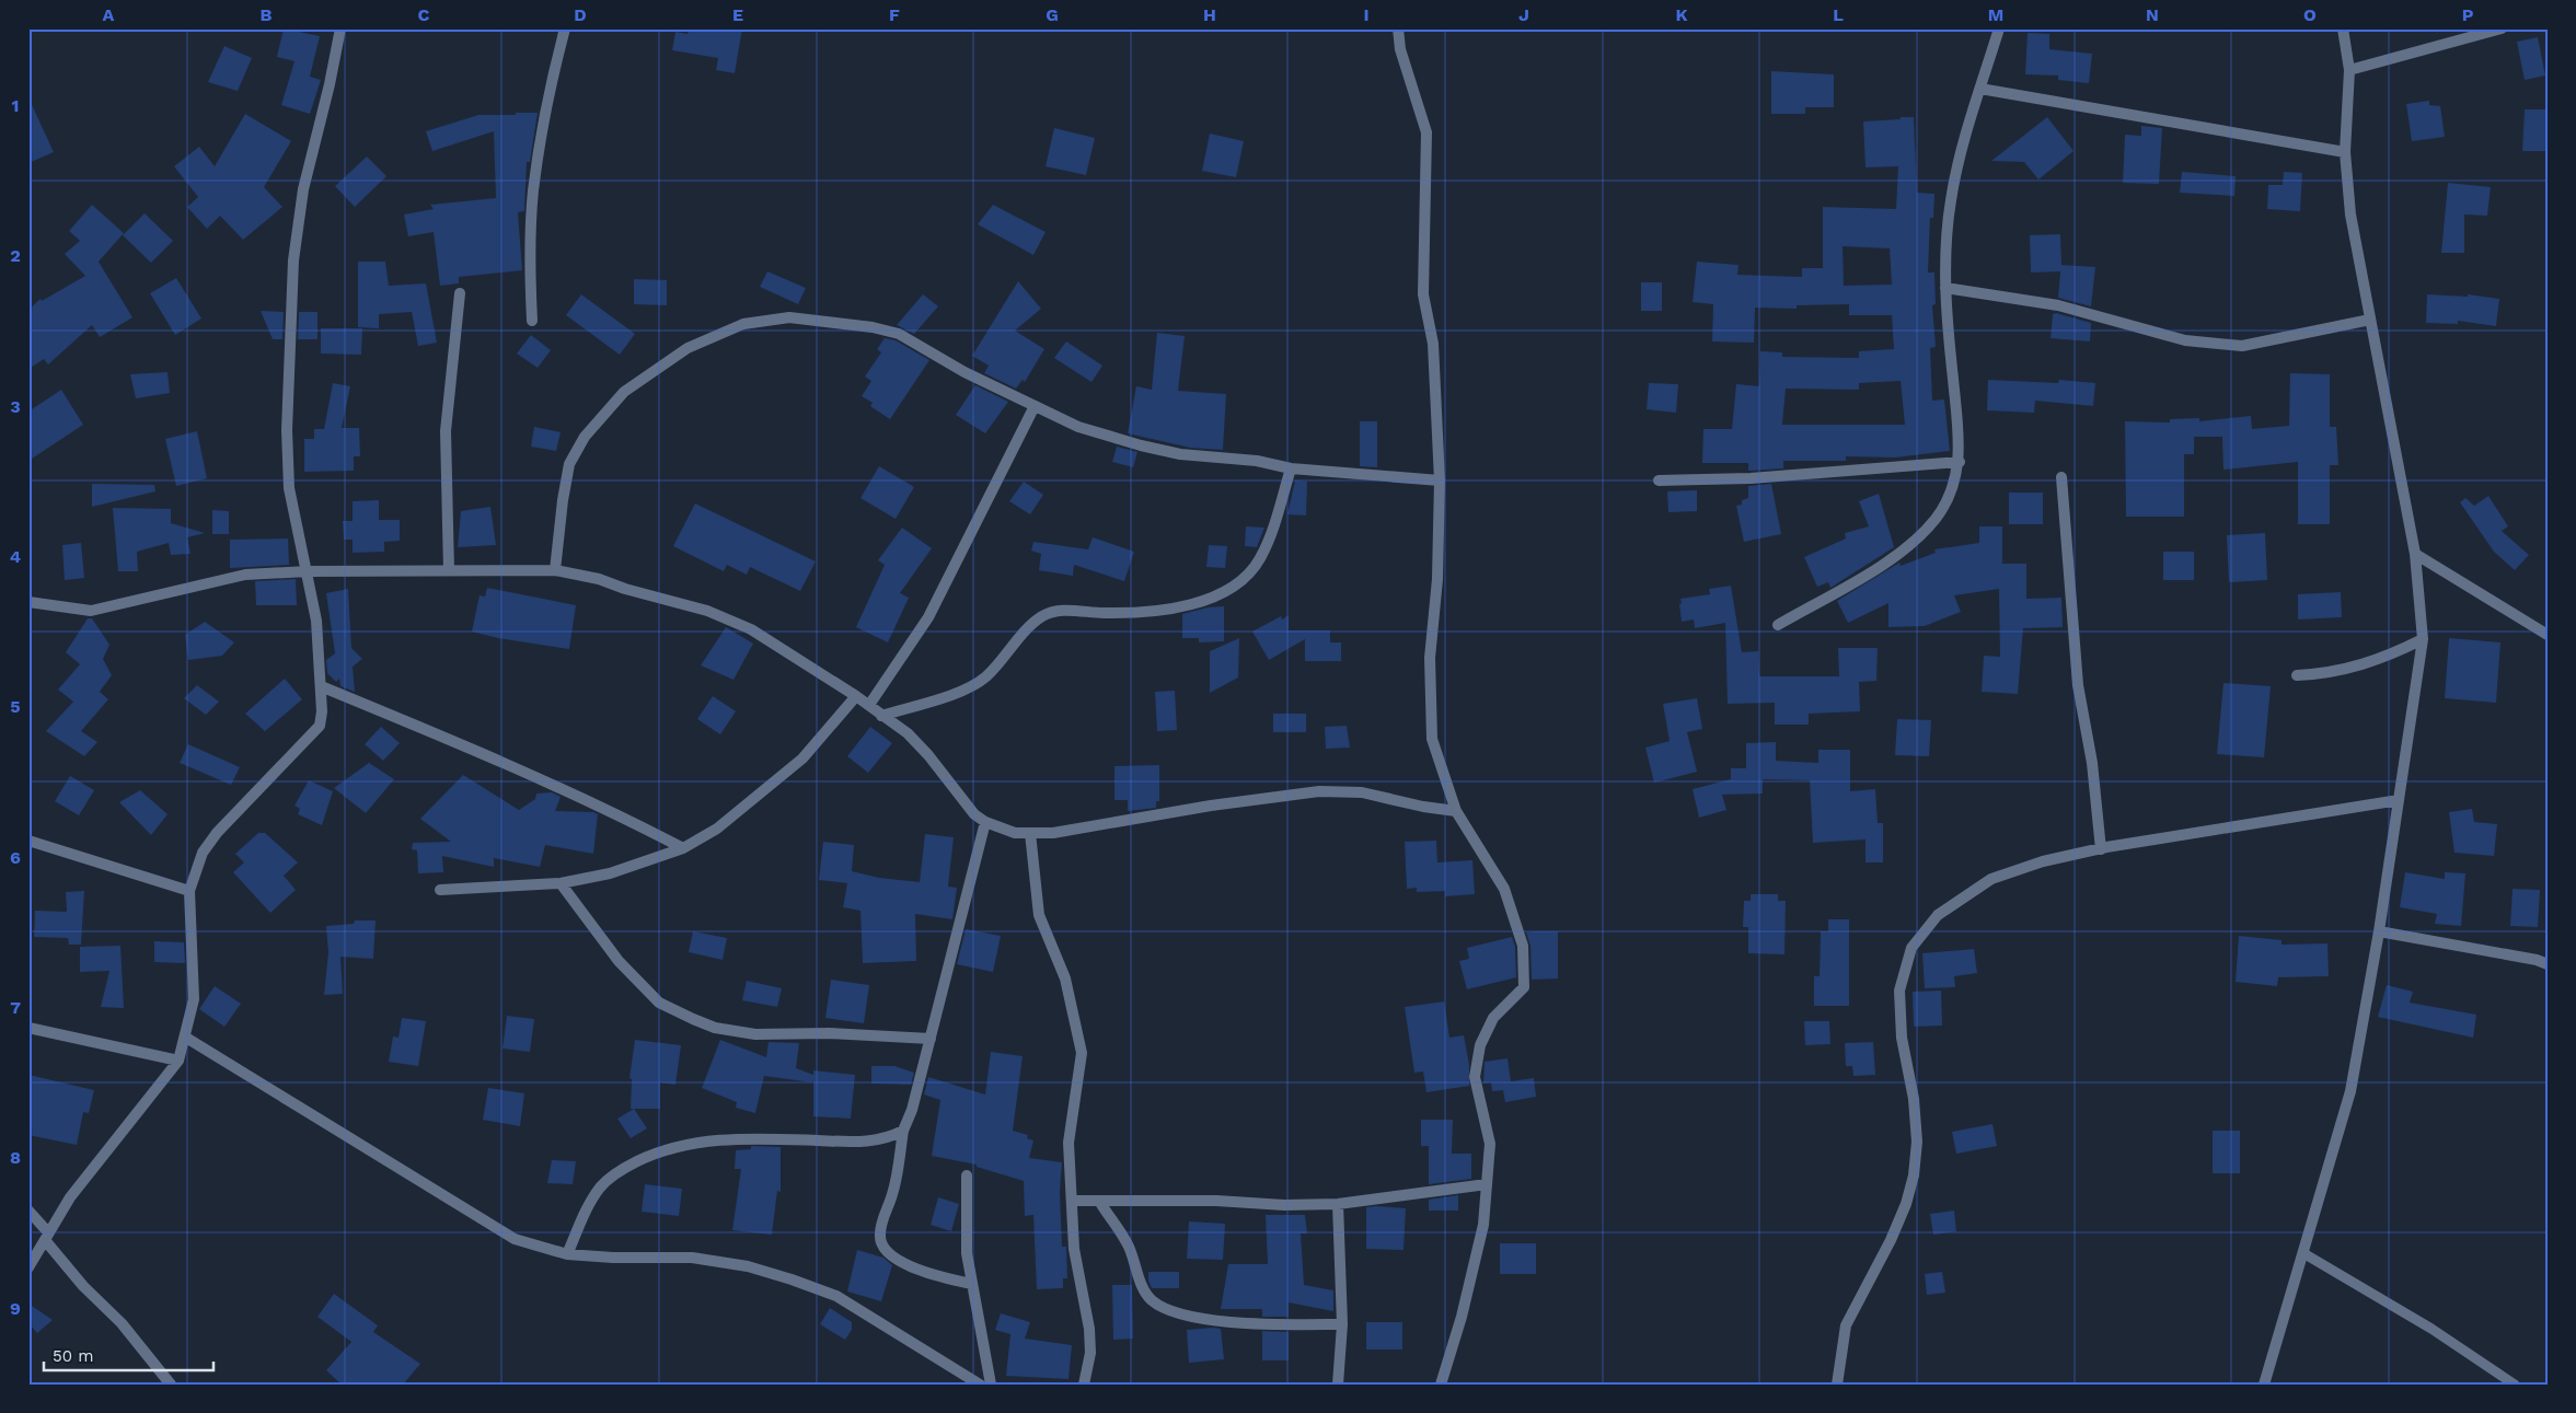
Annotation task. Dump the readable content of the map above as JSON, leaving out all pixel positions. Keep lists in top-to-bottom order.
{
  "scale_bar": "50 m",
  "grid": {
    "columns": [
      "A",
      "B",
      "C",
      "D",
      "E",
      "F",
      "G",
      "H",
      "I",
      "J",
      "K",
      "L",
      "M",
      "N",
      "O",
      "P"
    ],
    "rows": [
      "1",
      "2",
      "3",
      "4",
      "5",
      "6",
      "7",
      "8",
      "9"
    ]
  }
}
